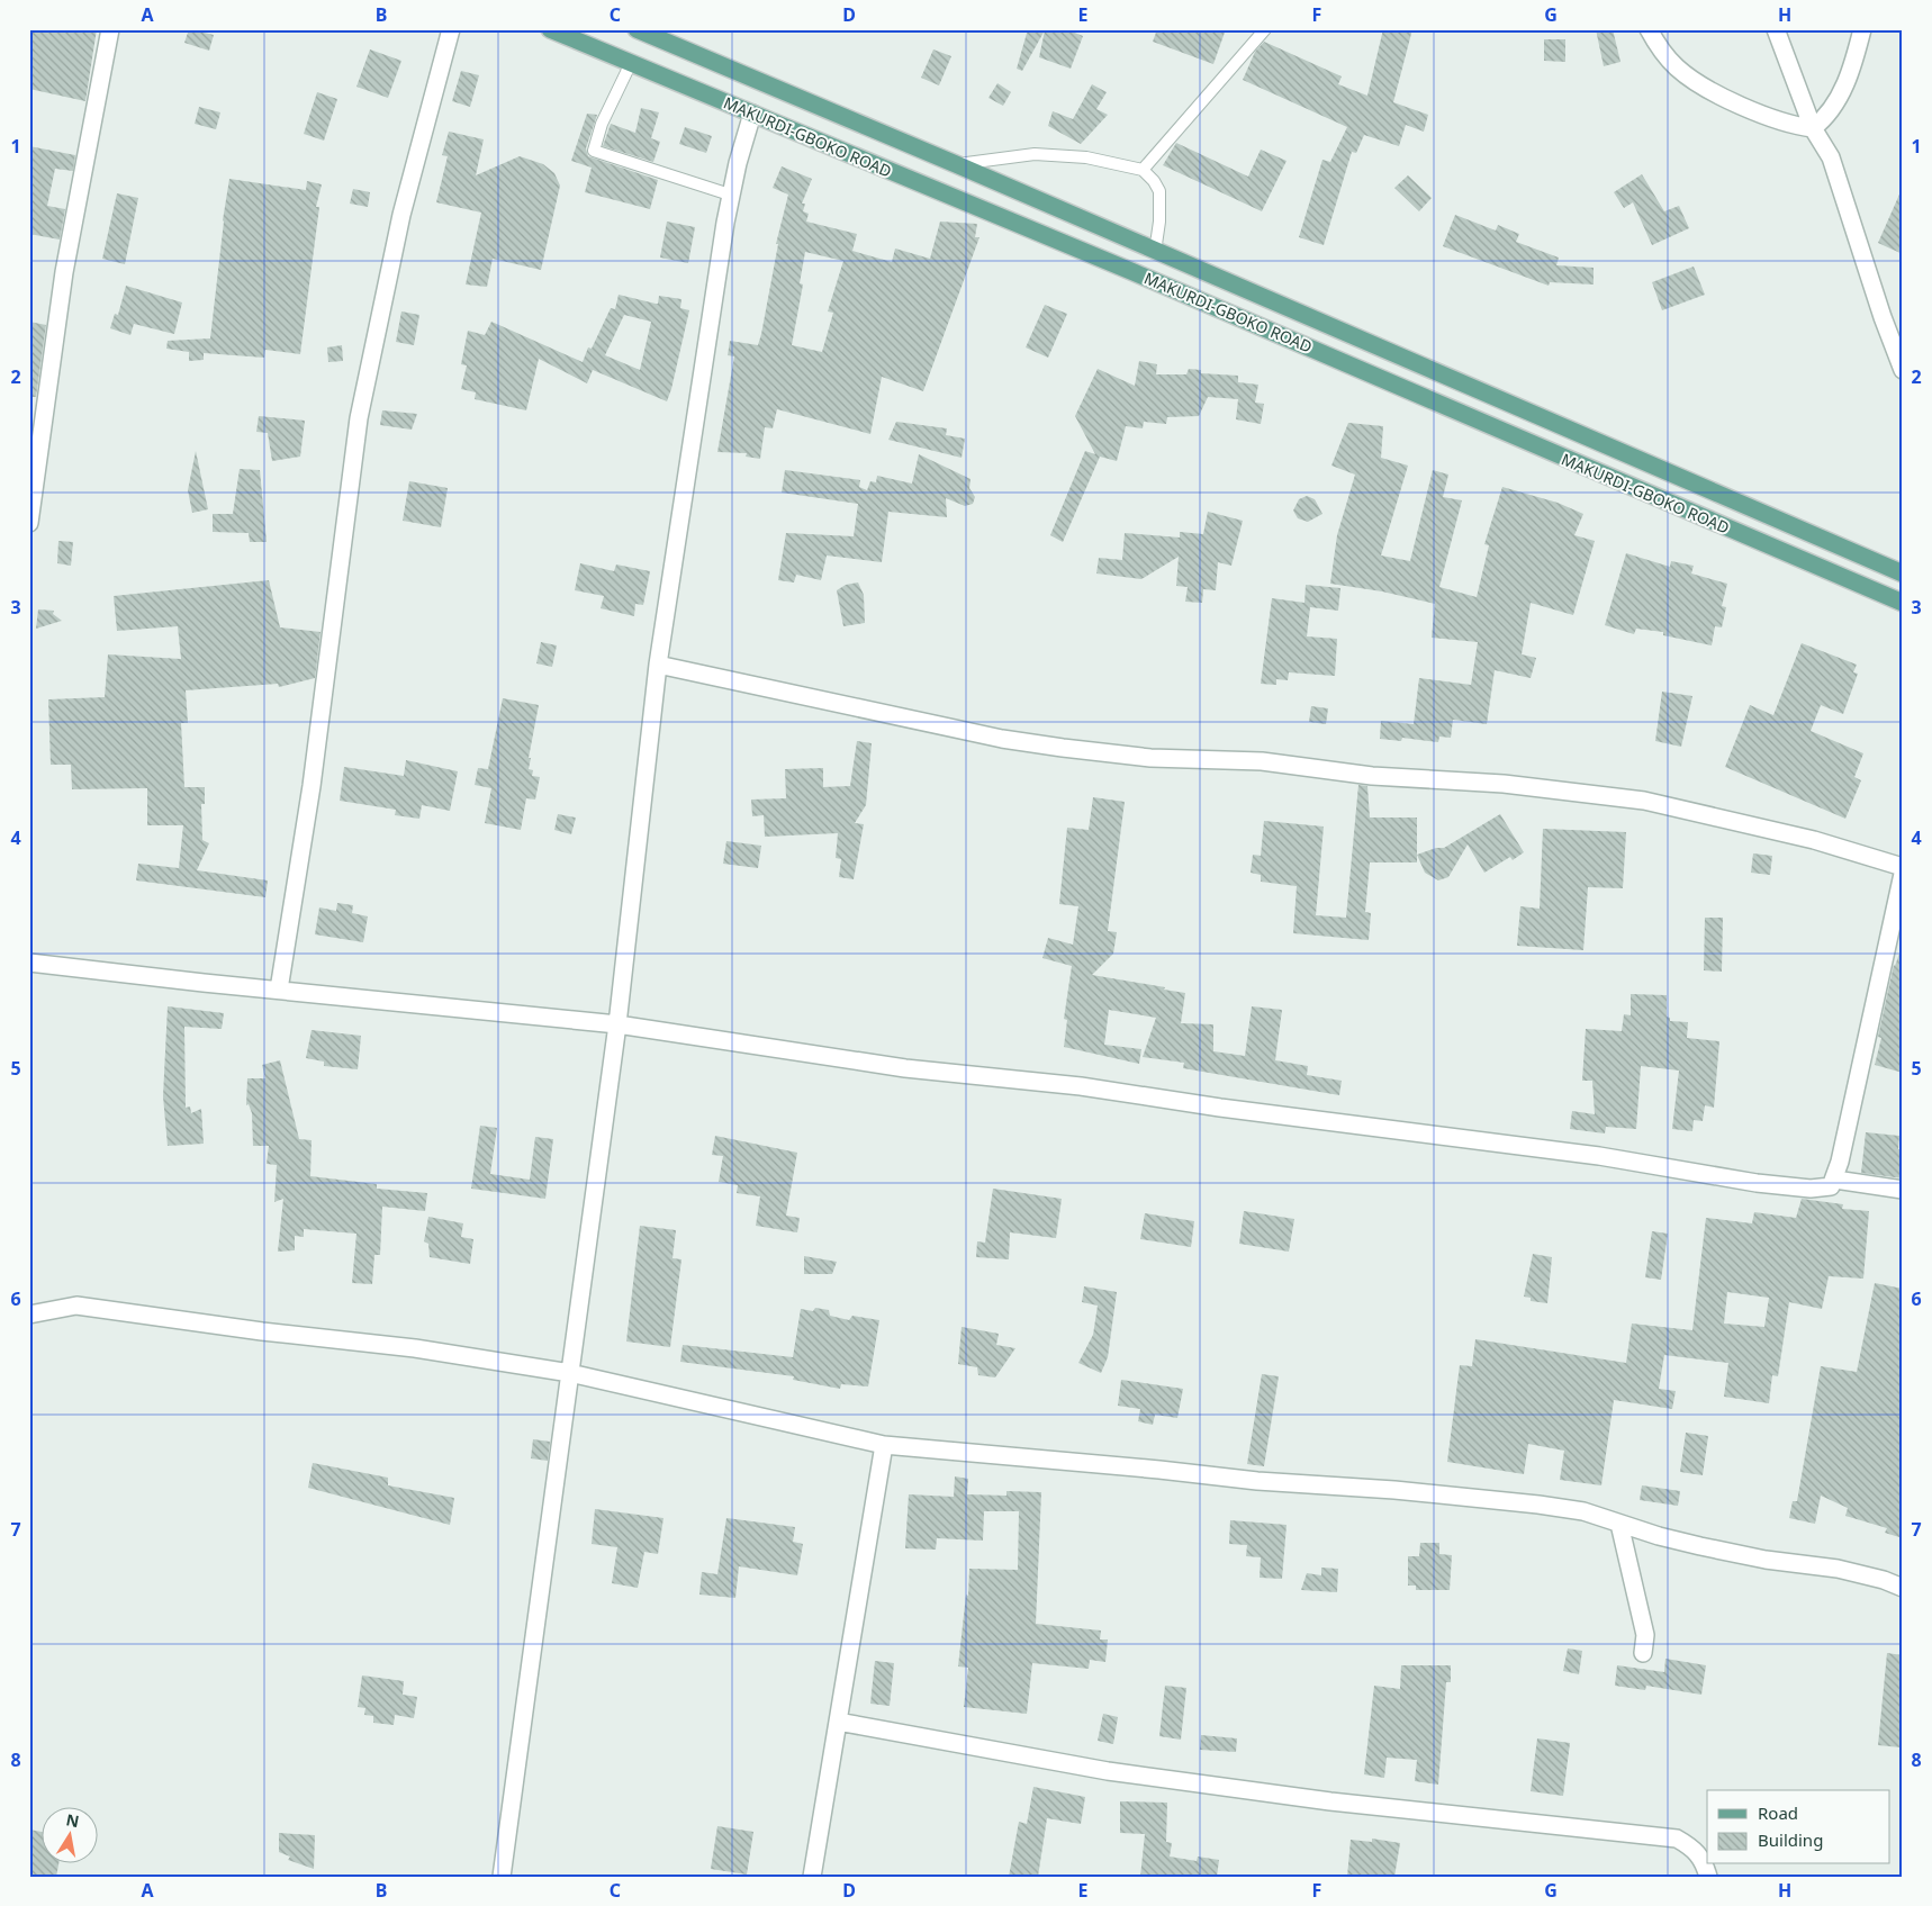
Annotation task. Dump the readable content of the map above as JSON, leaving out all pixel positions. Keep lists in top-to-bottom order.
{
  "streets": {
    "main road": ["MAKURDI-GBOKO ROAD"]
  },
  "legend": ["Road", "Building"],
  "north": "top",
  "grid": {
    "columns": [
      "A",
      "B",
      "C",
      "D",
      "E",
      "F",
      "G",
      "H"
    ],
    "rows": [
      "1",
      "2",
      "3",
      "4",
      "5",
      "6",
      "7",
      "8"
    ]
  }
}
